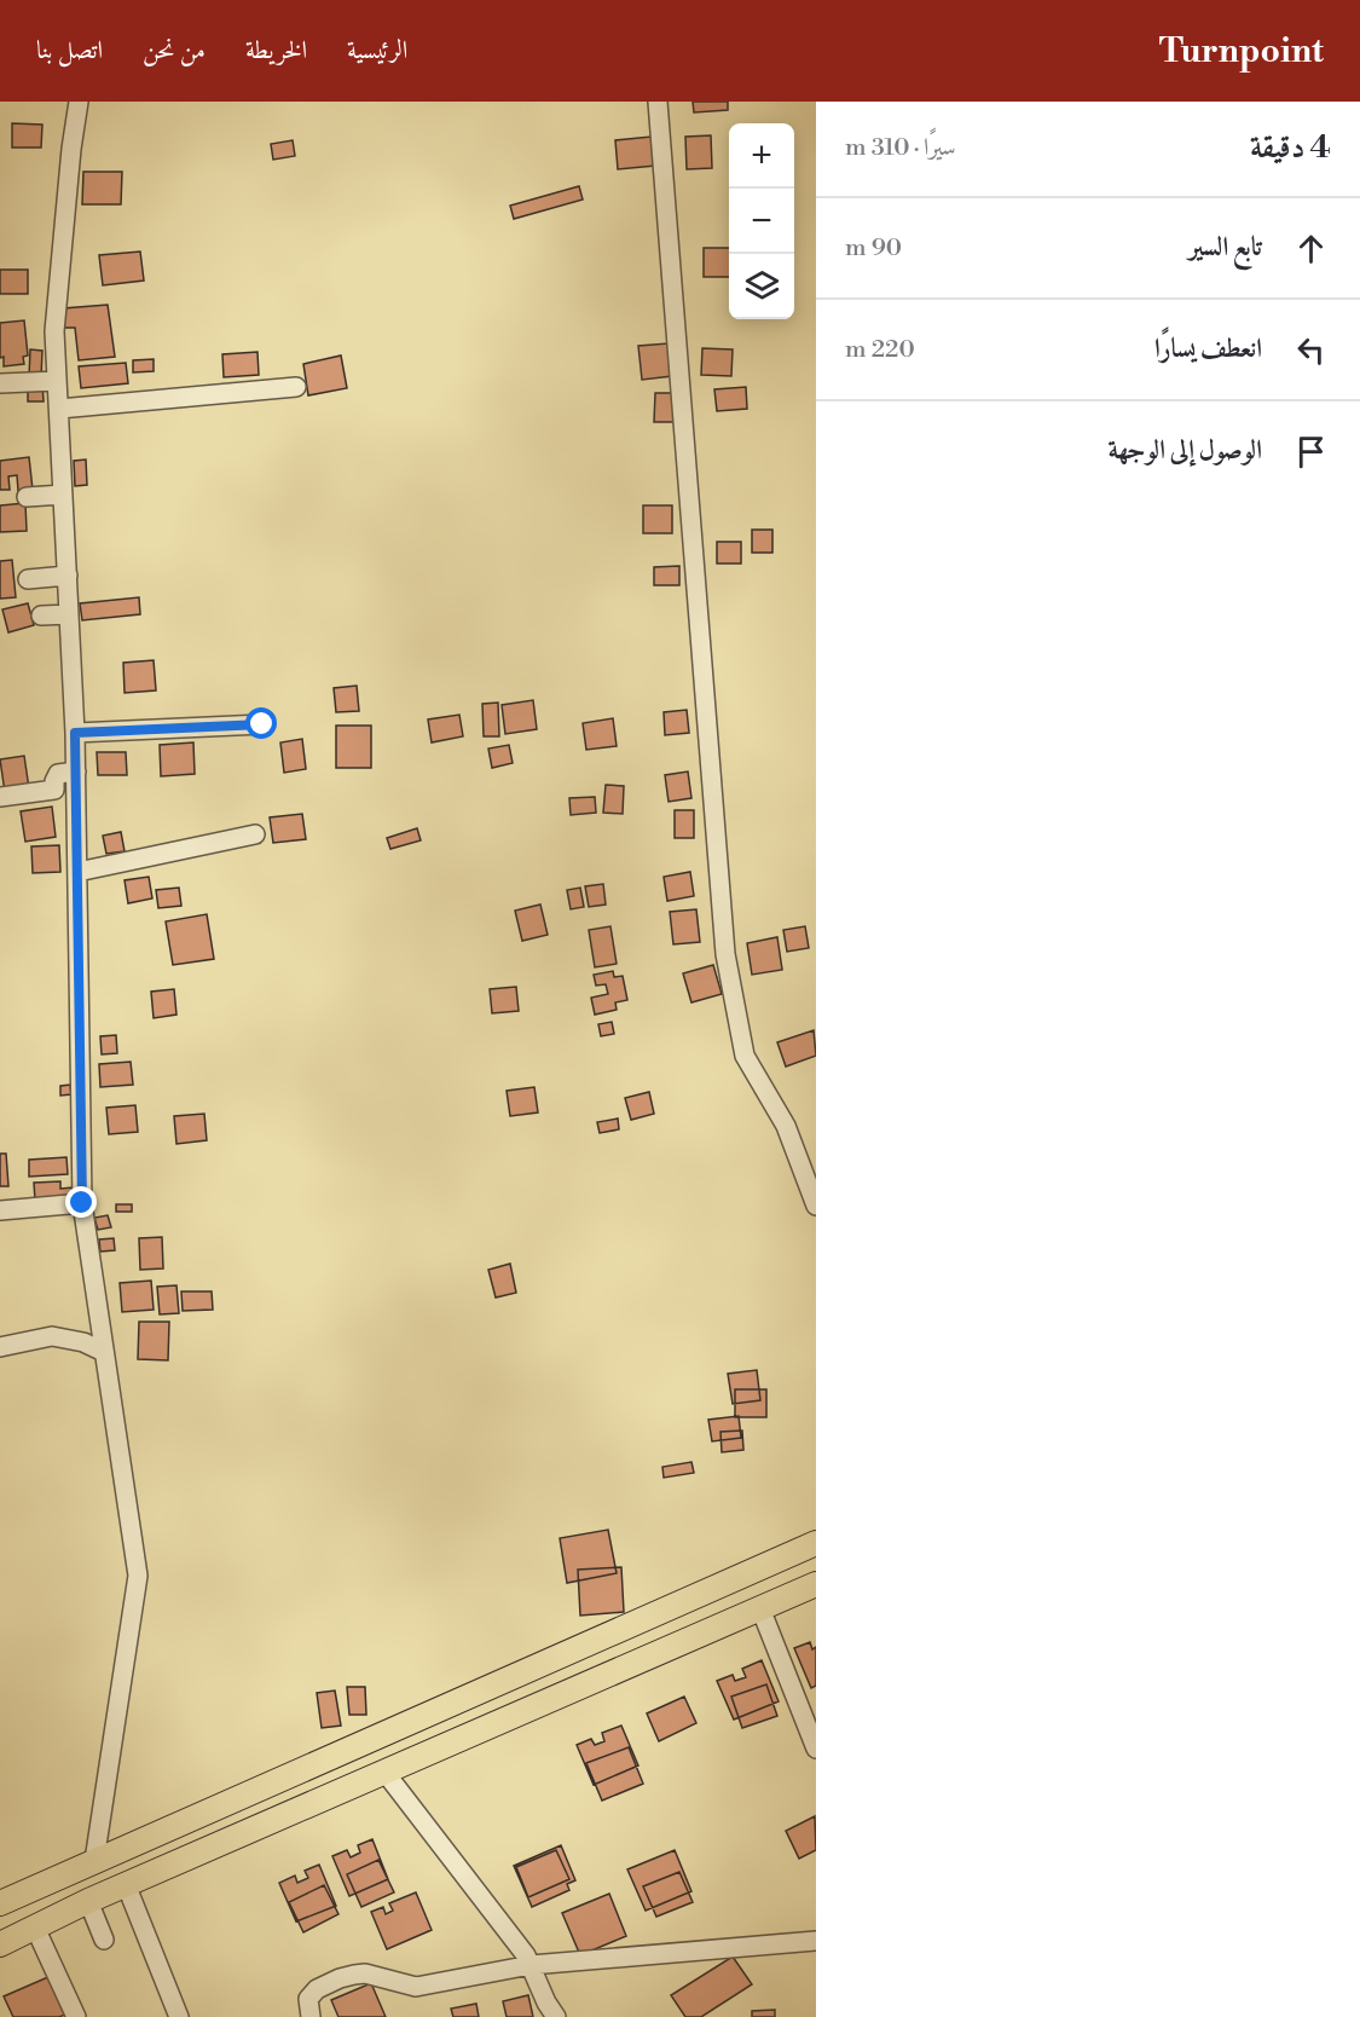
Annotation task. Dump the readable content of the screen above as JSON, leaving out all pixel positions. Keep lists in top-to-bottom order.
{
  "page": {
    "header": "Turnpoint",
    "nav": [
      "الرئيسية",
      "الخريطة",
      "من نحن",
      "اتصل بنا"
    ],
    "heading": ["4 دقيقة", "سيرًا · 310 m"],
    "map_buttons": ["+", "−"],
    "list": [
      ["تابع السير", "90 m"],
      ["انعطف يسارًا", "220 m"],
      "الوصول إلى الوجهة"
    ]
  }
}
